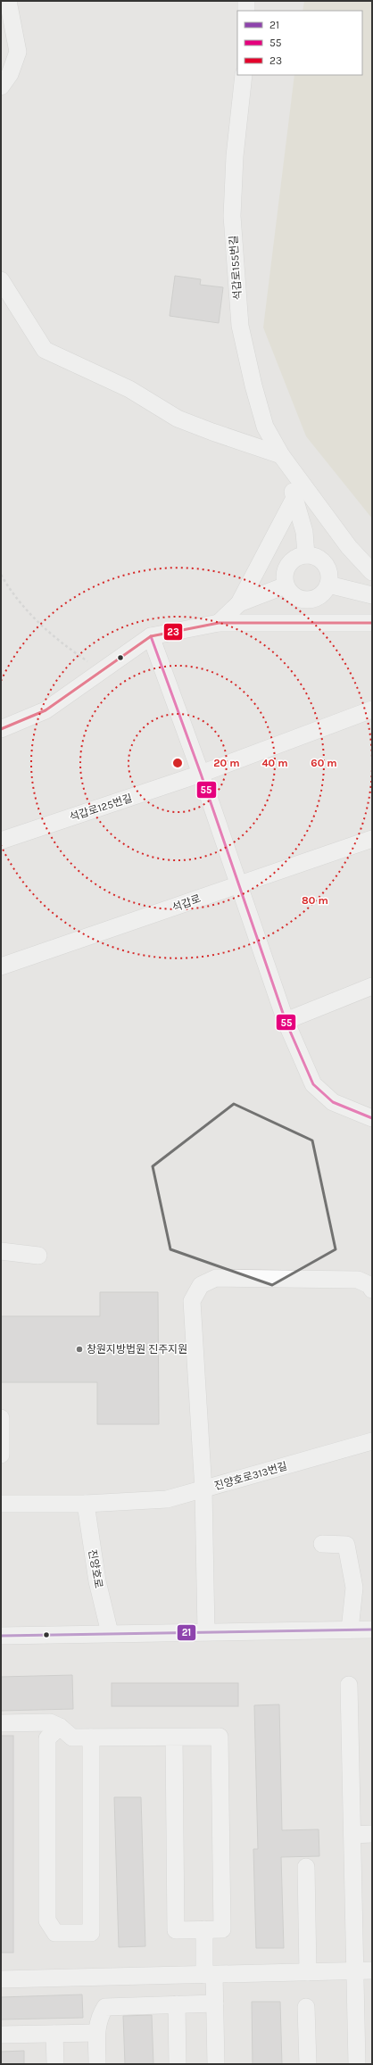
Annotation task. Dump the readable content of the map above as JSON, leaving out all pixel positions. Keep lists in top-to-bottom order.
{
  "streets": {
    "street": [
      "석갑로155번길",
      "석갑로125번길",
      "석갑로",
      "진양호로313번길",
      "진양호로"
    ]
  },
  "places": ["창원지방법원 진주지원"],
  "lines": ["transit line 23", "transit line 55", "transit line 21"],
  "legend": ["21", "55", "23"],
  "rings": [
    "20 m",
    "40 m",
    "60 m",
    "80 m"
  ]
}
